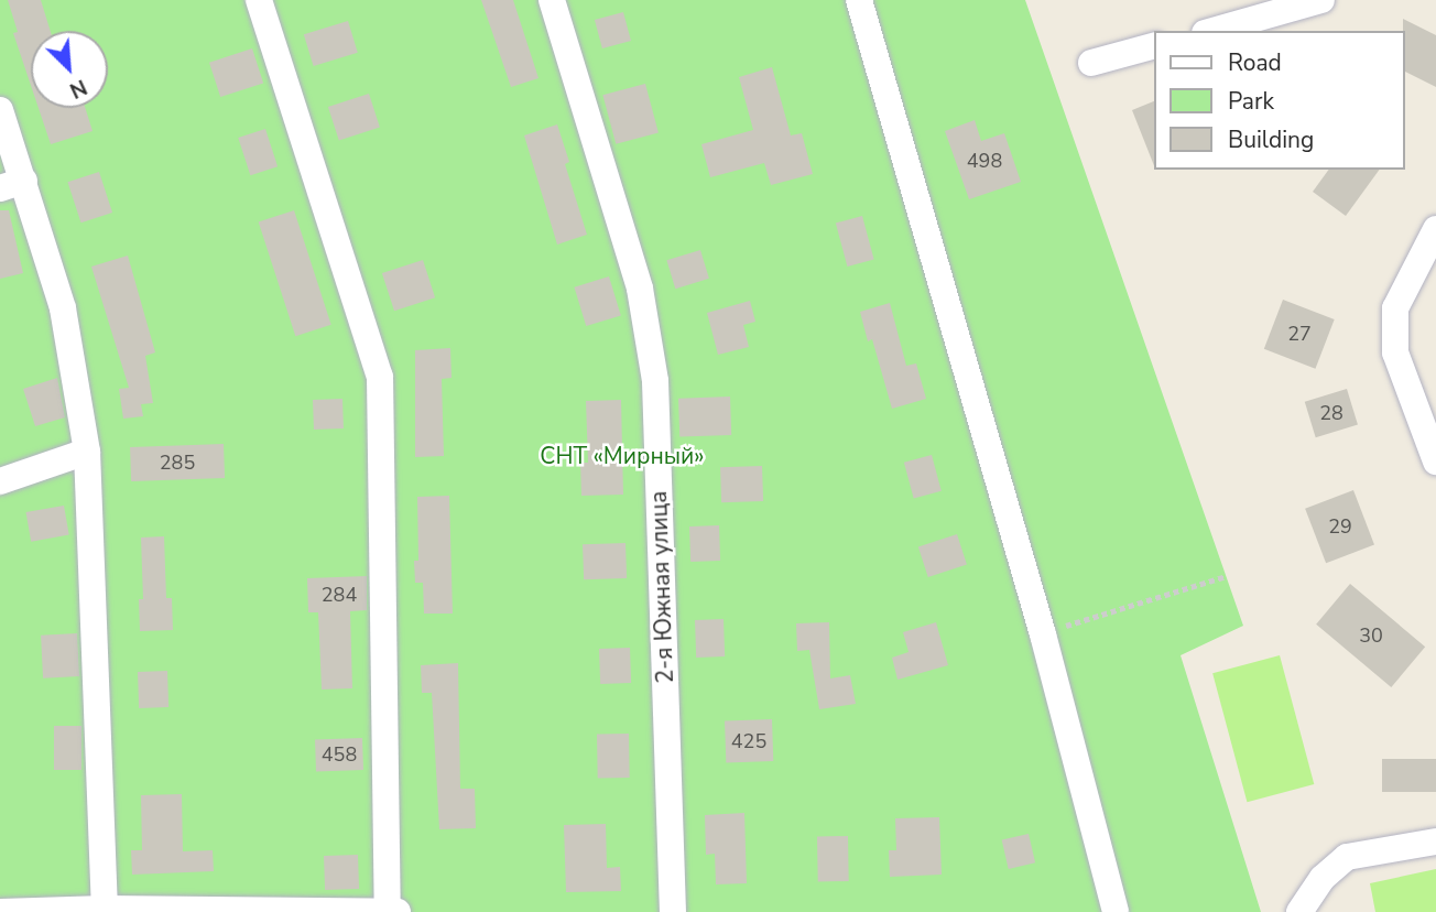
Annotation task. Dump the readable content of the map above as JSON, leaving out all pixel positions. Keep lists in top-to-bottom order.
{
  "streets": {
    "lane": ["2-я Южная улица"]
  },
  "parks": ["СНТ «Мирный»"],
  "house_numbers": [
    "498",
    "27",
    "28",
    "285",
    "29",
    "284",
    "30",
    "425",
    "458"
  ],
  "legend": ["Road", "Park", "Building"],
  "north": "bottom right"
}
